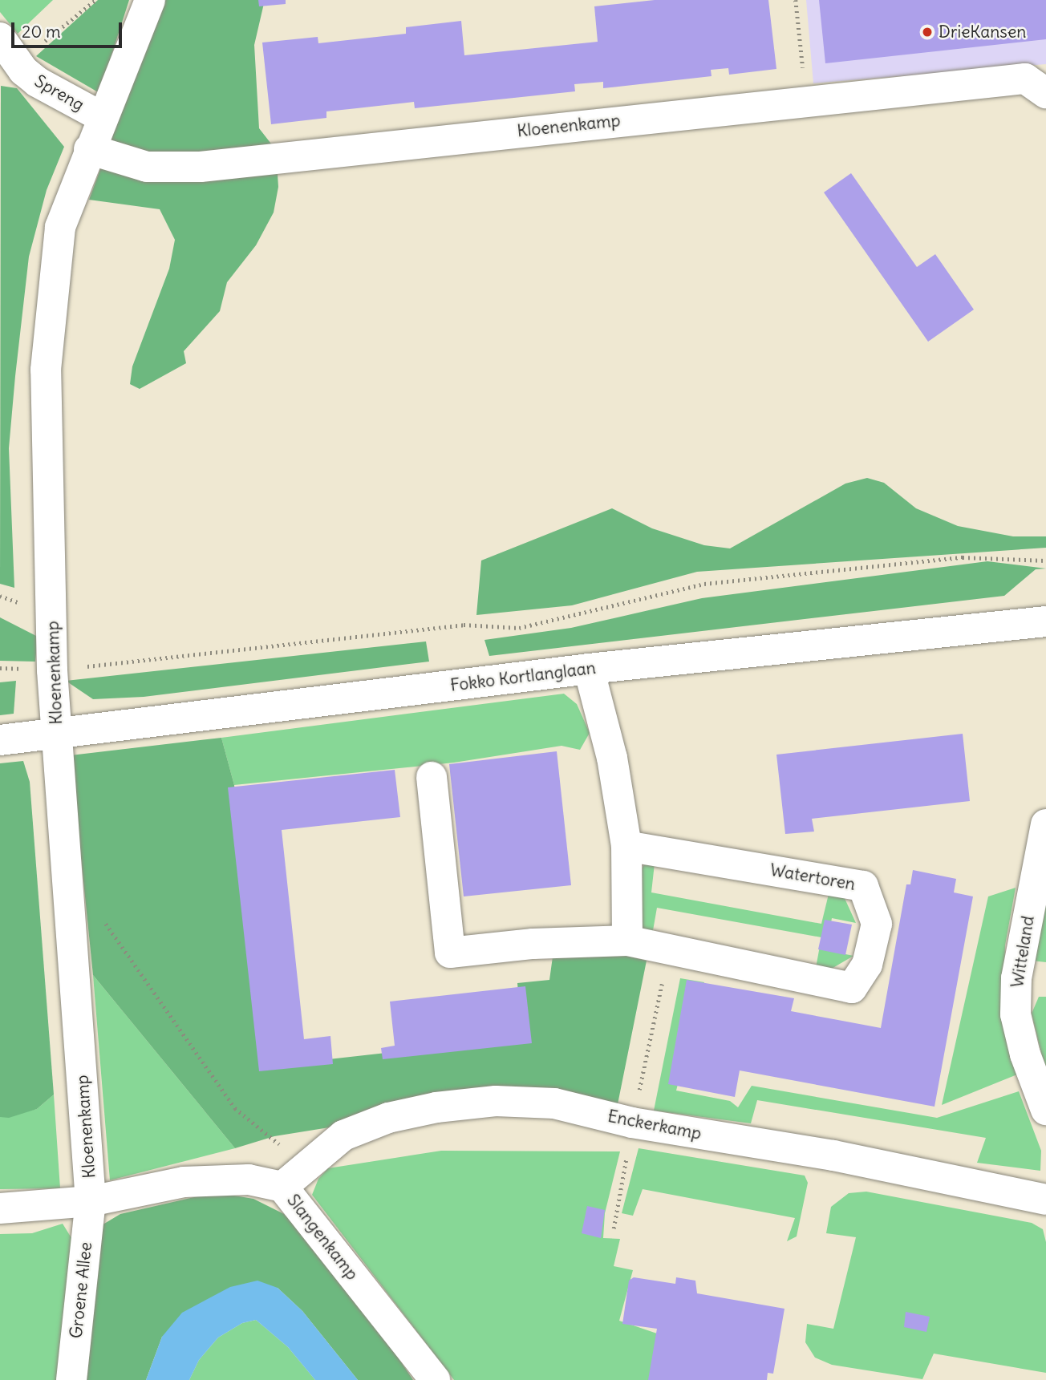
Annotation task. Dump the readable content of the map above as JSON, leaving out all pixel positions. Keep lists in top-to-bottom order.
{
  "streets": {
    "street": [
      "Spreng",
      "Kloenenkamp",
      "Fokko Kortlanglaan",
      "Watertoren",
      "Witteland",
      "Enckerkamp",
      "Slangenkamp",
      "Groene Allee"
    ]
  },
  "crossings": [
    ["Spreng", "Kloenenkamp"],
    ["Kloenenkamp", "Fokko Kortlanglaan"],
    ["Kloenenkamp", "Slangenkamp"],
    ["Kloenenkamp", "Groene Allee"],
    ["Enckerkamp", "Slangenkamp"],
    ["Slangenkamp", "Groene Allee"]
  ],
  "places": ["DrieKansen"],
  "scale_bar": "20 m"
}
